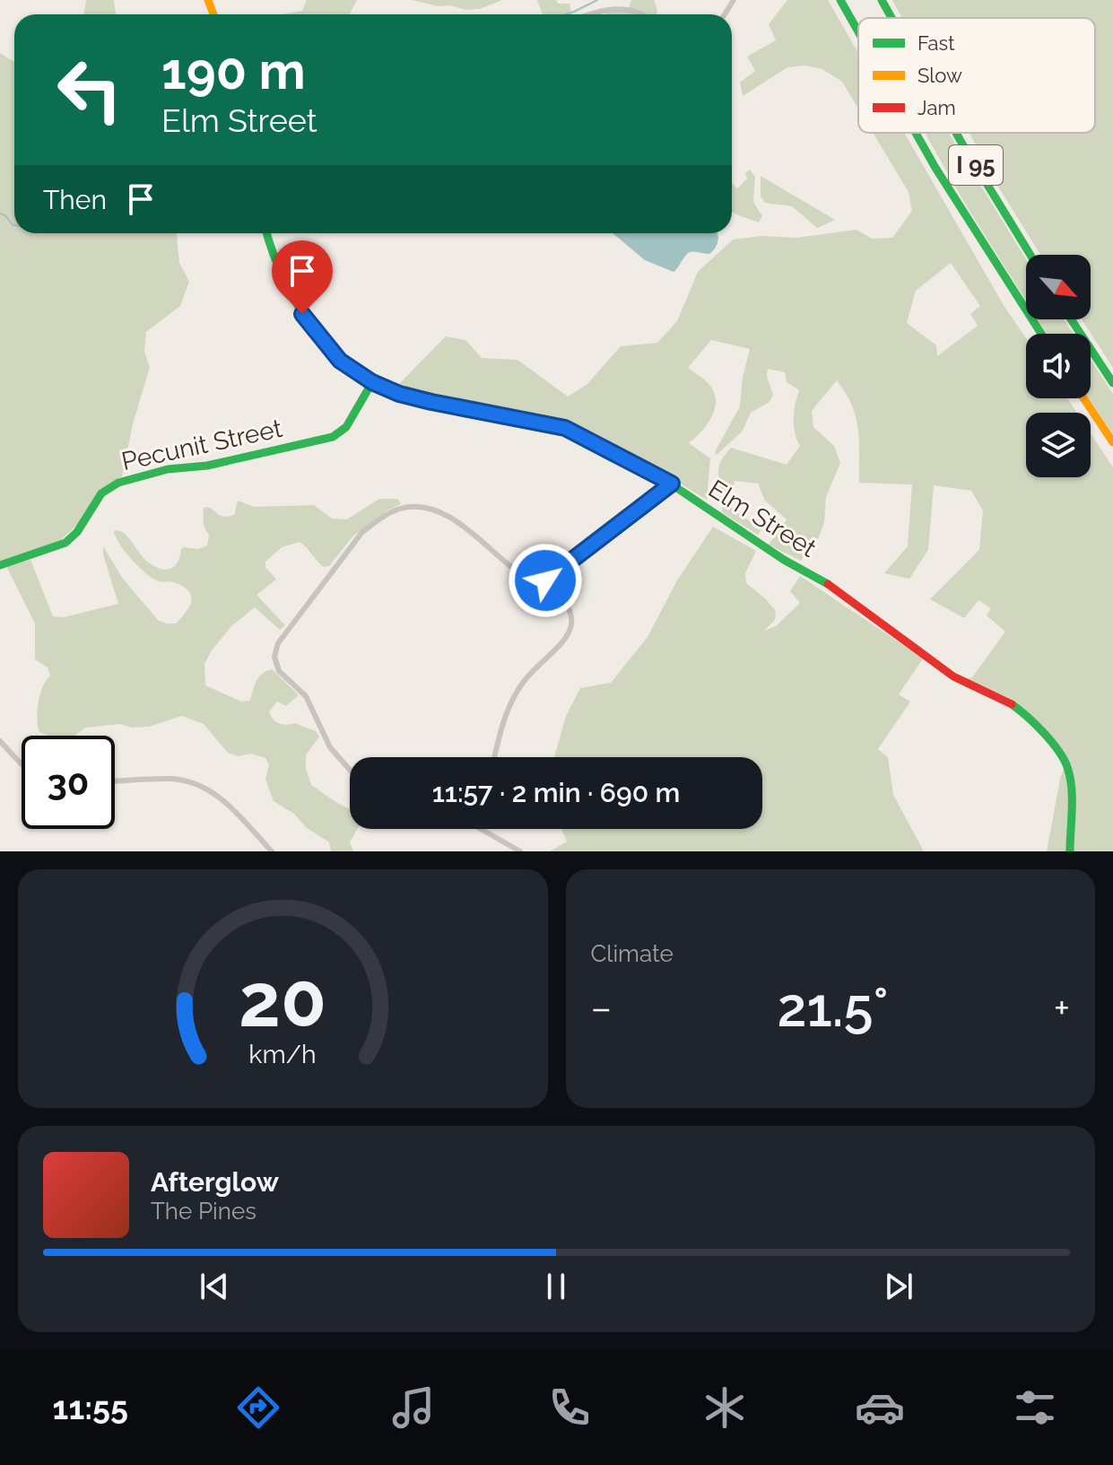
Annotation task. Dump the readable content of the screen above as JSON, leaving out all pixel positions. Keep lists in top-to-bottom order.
{
  "streets": {
    "main road": ["I 95", "Pecunit Street", "Elm Street"]
  },
  "crossings": [
    ["Pecunit Street", "Elm Street"]
  ],
  "legend": ["Fast", "Slow", "Jam"],
  "north": "bottom right",
  "page": {
    "turn": ["190 m", "Elm Street"],
    "then": "Then",
    "limit": "30",
    "trip": "11:57 · 2 min · 690 m",
    "tile": "Climate",
    "heat": ["−", "21.5°", "+"],
    "song": ["Afterglow", "The Pines"],
    "tabs": "11:55",
    "gauge": ["20", "km/h"]
  }
}
